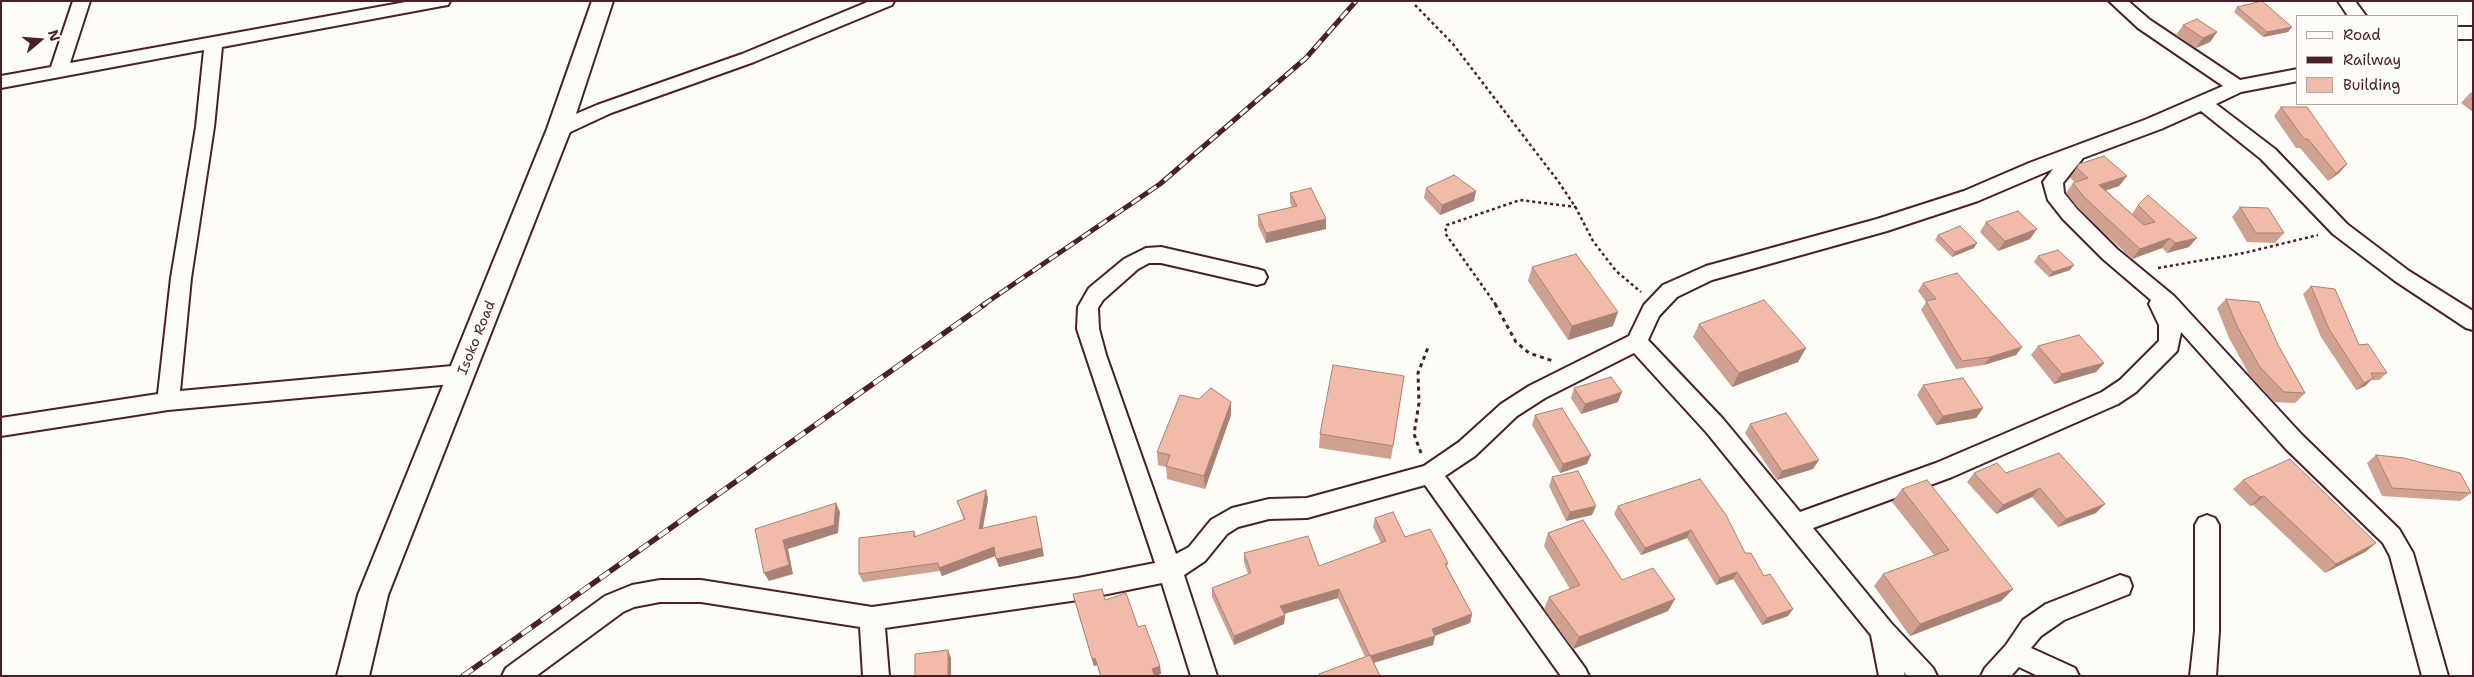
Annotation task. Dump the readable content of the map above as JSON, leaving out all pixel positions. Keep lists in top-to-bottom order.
{
  "streets": {
    "street": ["Isoko Road"]
  },
  "legend": ["Road", "Railway", "Building"],
  "north": "right"
}
